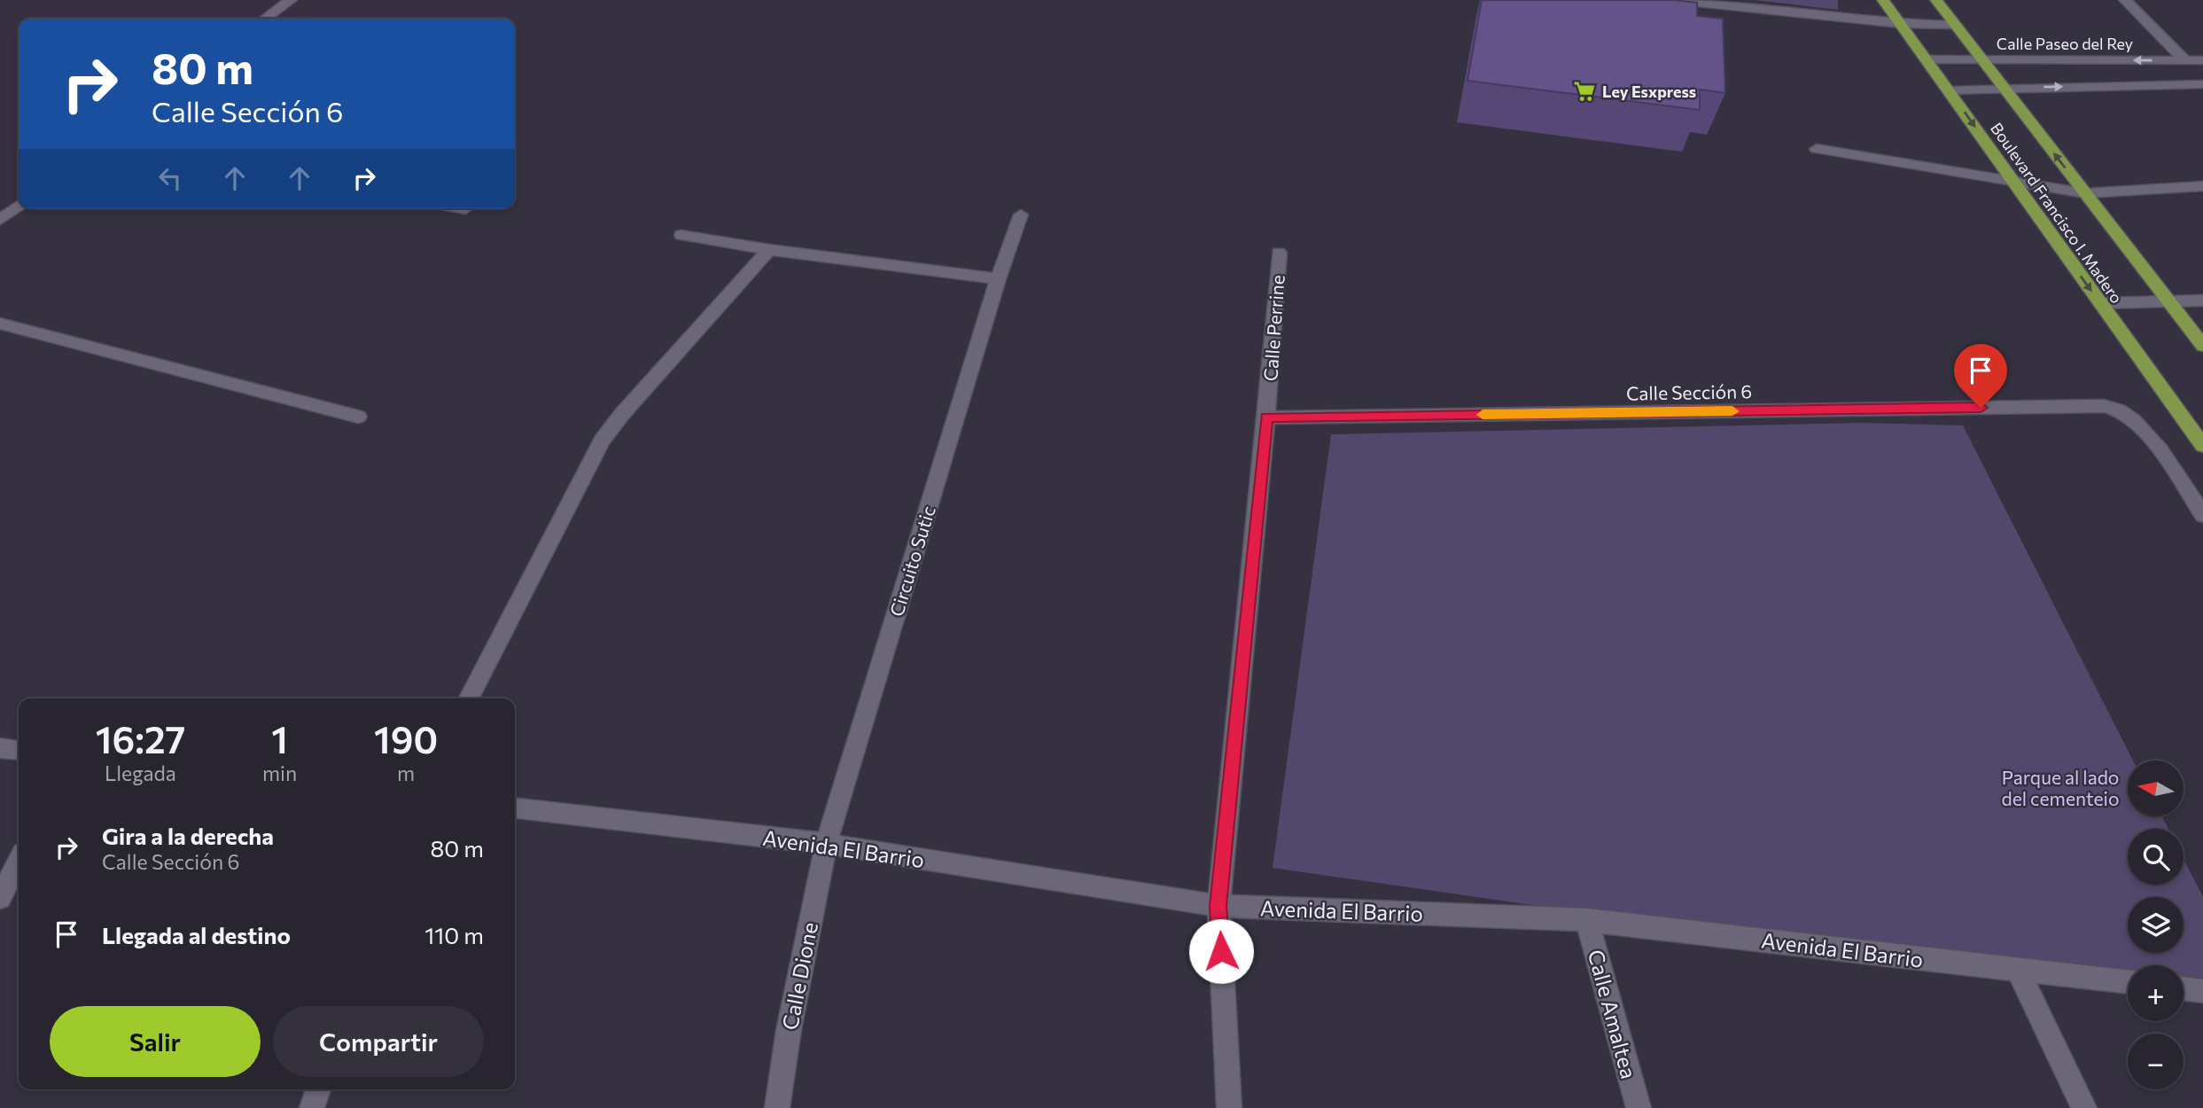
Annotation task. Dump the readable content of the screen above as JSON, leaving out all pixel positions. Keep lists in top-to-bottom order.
{
  "streets": {
    "main road": ["Boulevard Francisco I. Madero"],
    "street": [
      "Calle Paseo del Rey",
      "Calle Perrine",
      "Calle Sección 6",
      "Circuito Sutic",
      "Avenida El Barrio",
      "Calle Dione",
      "Calle Amaltea"
    ]
  },
  "crossings": [
    ["Calle Paseo del Rey", "Boulevard Francisco I. Madero"],
    ["Calle Perrine", "Calle Sección 6"],
    ["Calle Perrine", "Avenida El Barrio"],
    ["Circuito Sutic", "Avenida El Barrio"],
    ["Circuito Sutic", "Calle Dione"],
    ["Avenida El Barrio", "Calle Dione"],
    ["Avenida El Barrio", "Calle Amaltea"]
  ],
  "parks": ["Parque al lado del cementeio"],
  "places": {
    "supermarket": ["Ley Esxpress"]
  },
  "north": "left",
  "page": {
    "turn": ["80 m", "Calle Sección 6"],
    "eta": [
      "16:27",
      "Llegada",
      "1",
      "min",
      "190",
      "m"
    ],
    "map_buttons": ["+", "−"],
    "list": [
      {
        "name": "Gira a la derecha",
        "note": "Calle Sección 6",
        "value": "80 m"
      },
      {
        "name": "Llegada al destino",
        "value": "110 m"
      }
    ],
    "buttons": ["Salir", "Compartir"]
  }
}
